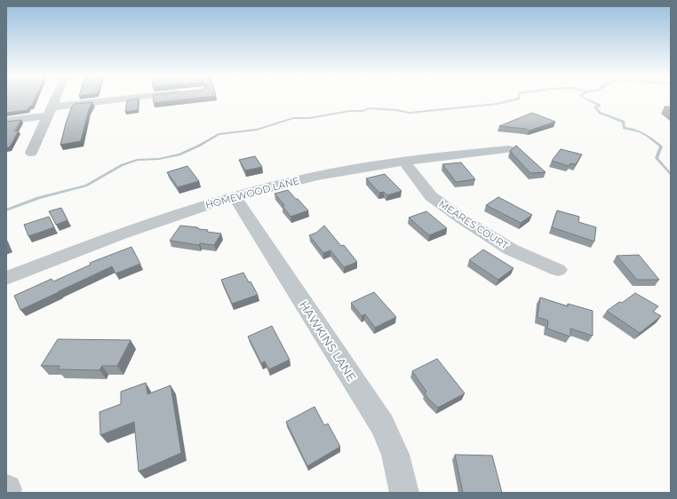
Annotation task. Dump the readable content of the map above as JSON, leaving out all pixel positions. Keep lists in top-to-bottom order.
{
  "streets": {
    "street": ["HOMEWOOD LANE", "MEARES COURT", "HAWKINS LANE"]
  },
  "crossings": [
    ["HOMEWOOD LANE", "MEARES COURT"],
    ["HOMEWOOD LANE", "HAWKINS LANE"]
  ]
}
